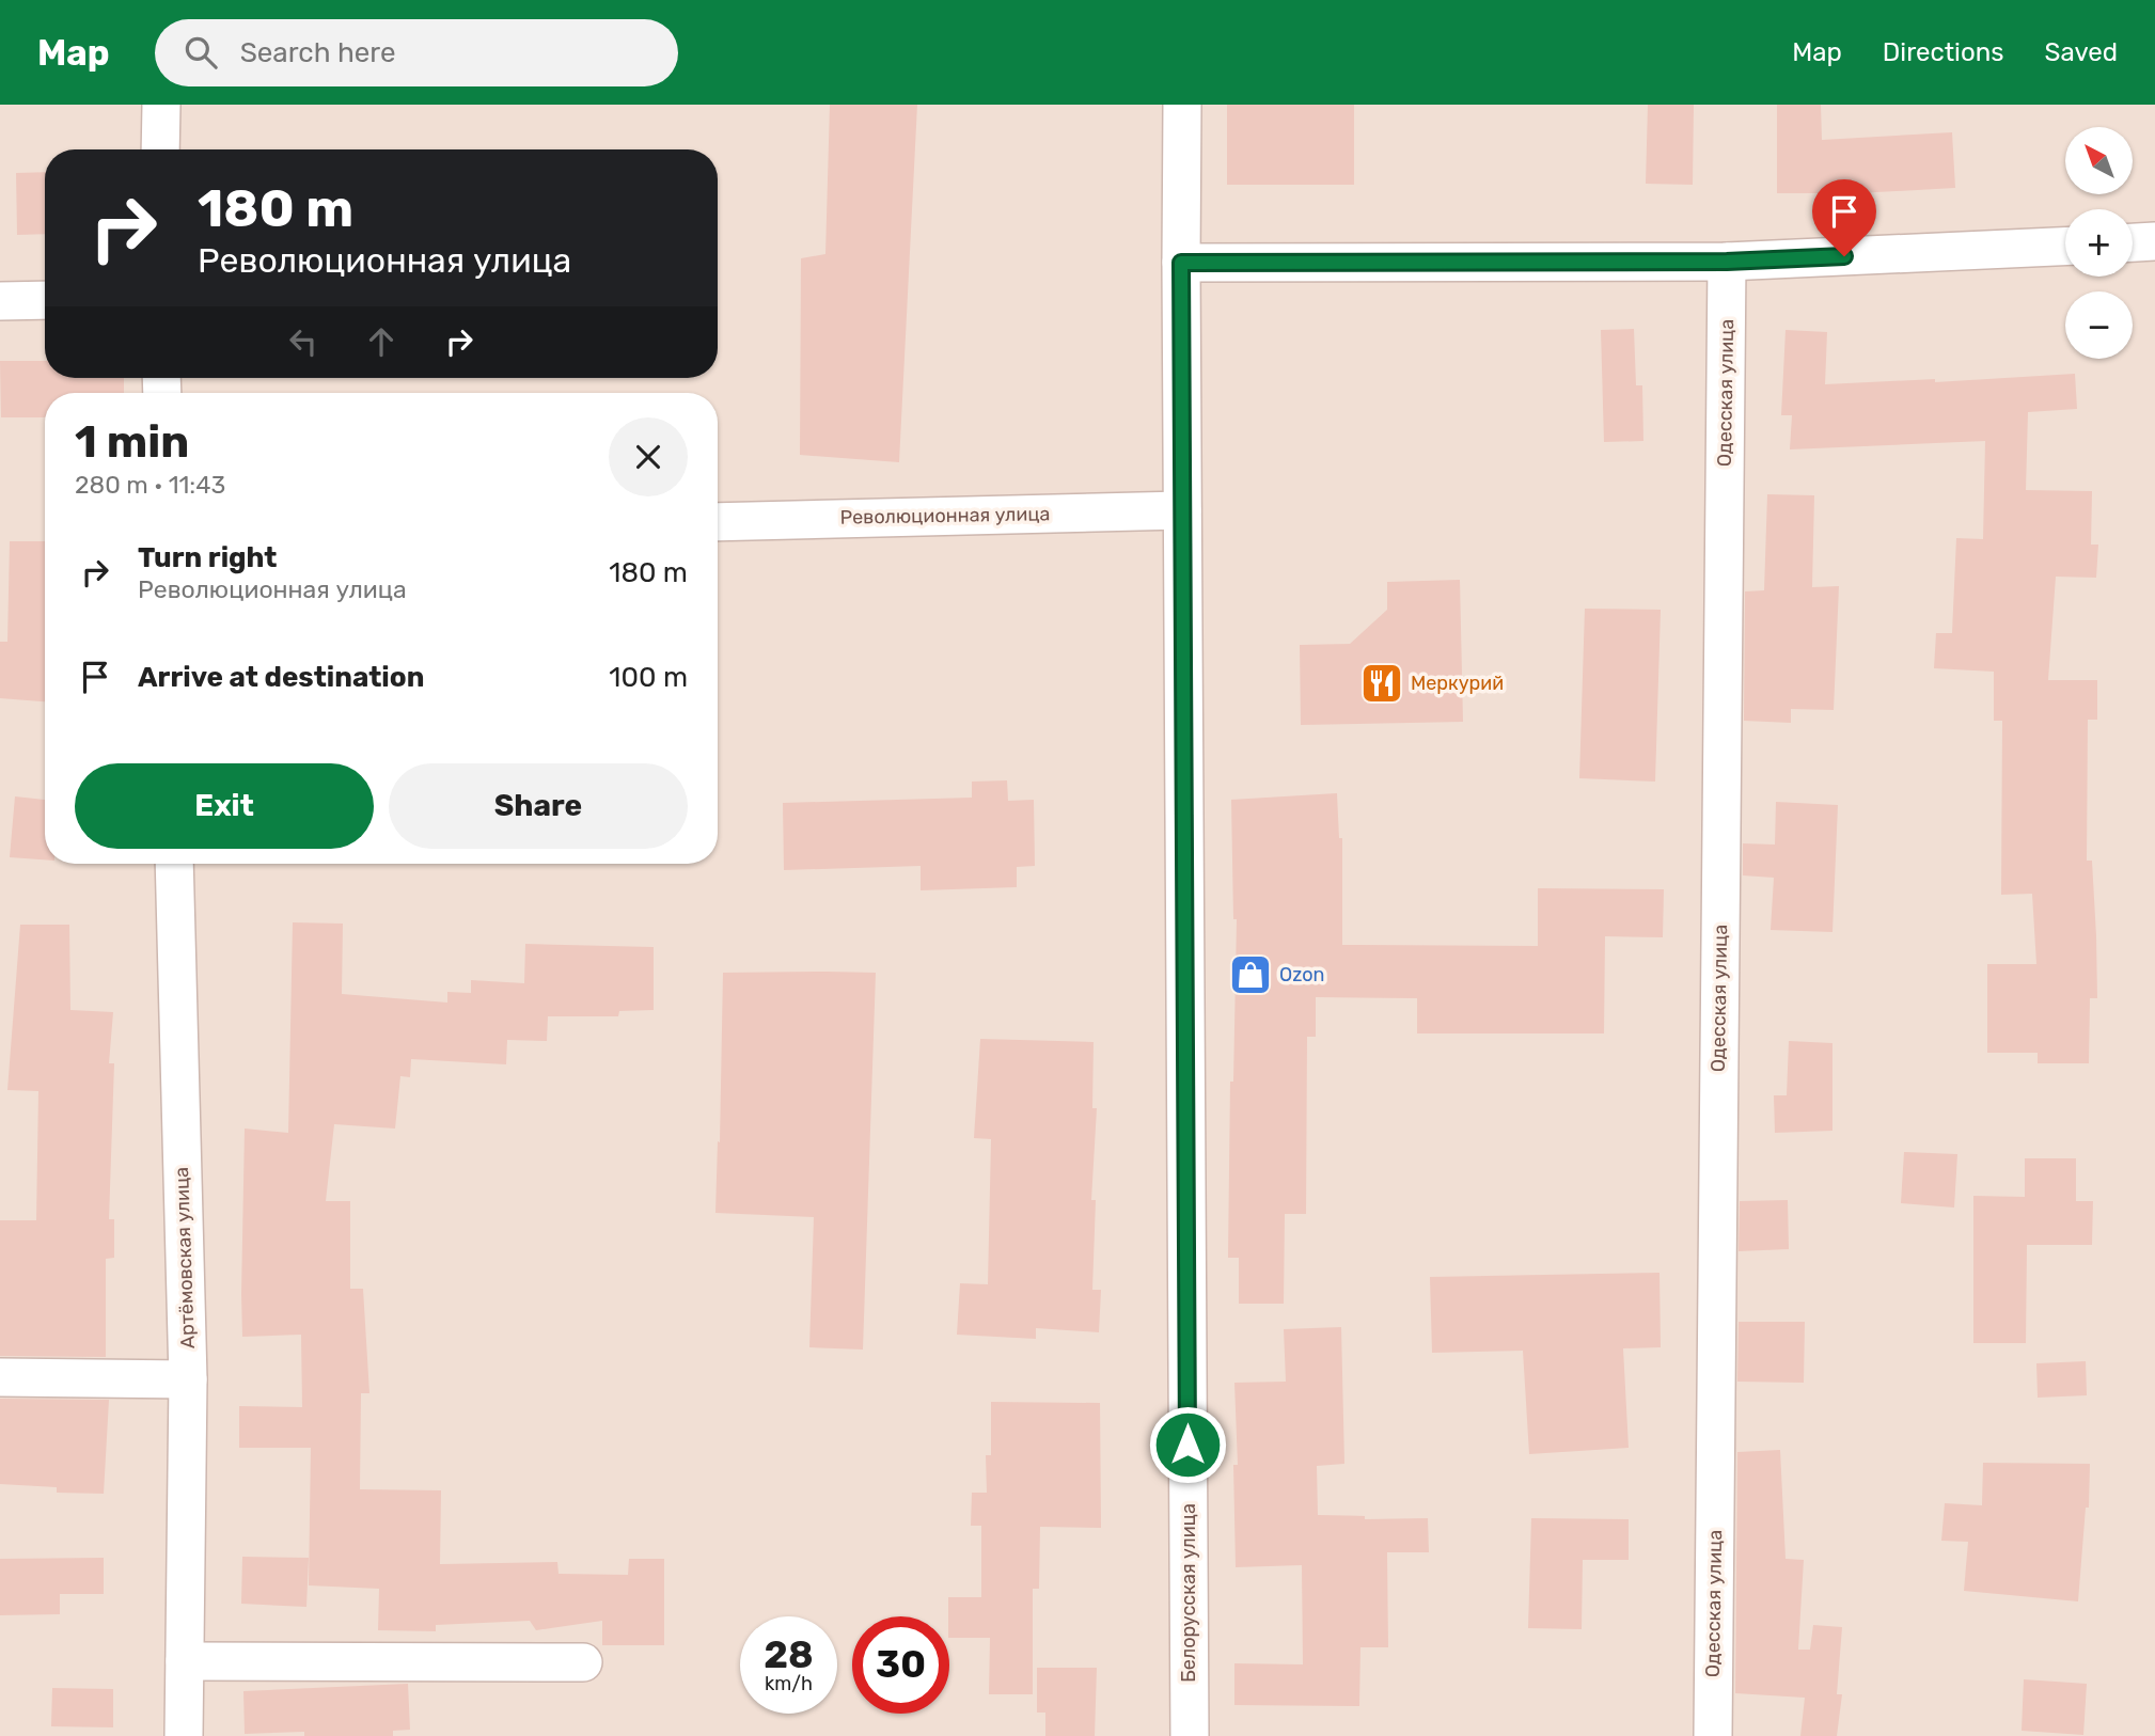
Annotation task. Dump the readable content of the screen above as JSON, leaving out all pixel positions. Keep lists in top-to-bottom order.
{
  "streets": {
    "street": [
      "Одесская улица",
      "Революционная улица",
      "Артёмовская улица",
      "Белорусская улица"
    ]
  },
  "crossings": [
    ["Революционная улица", "Белорусская улица"]
  ],
  "places": {
    "restaurant": ["Меркурий"],
    "shop": ["Ozon"]
  },
  "north": "top left",
  "page": {
    "header": "Map",
    "search": "Search here",
    "nav": ["Map", "Directions", "Saved"],
    "map_buttons": ["+", "−"],
    "turn": ["180 m", "Революционная улица"],
    "heading": ["1 min", "280 m · 11:43"],
    "list": [
      {
        "name": "Turn right",
        "note": "Революционная улица",
        "value": "180 m"
      },
      {
        "name": "Arrive at destination",
        "value": "100 m"
      }
    ],
    "buttons": ["Exit", "Share"],
    "speed": "28 km/h",
    "limit": "30"
  }
}
